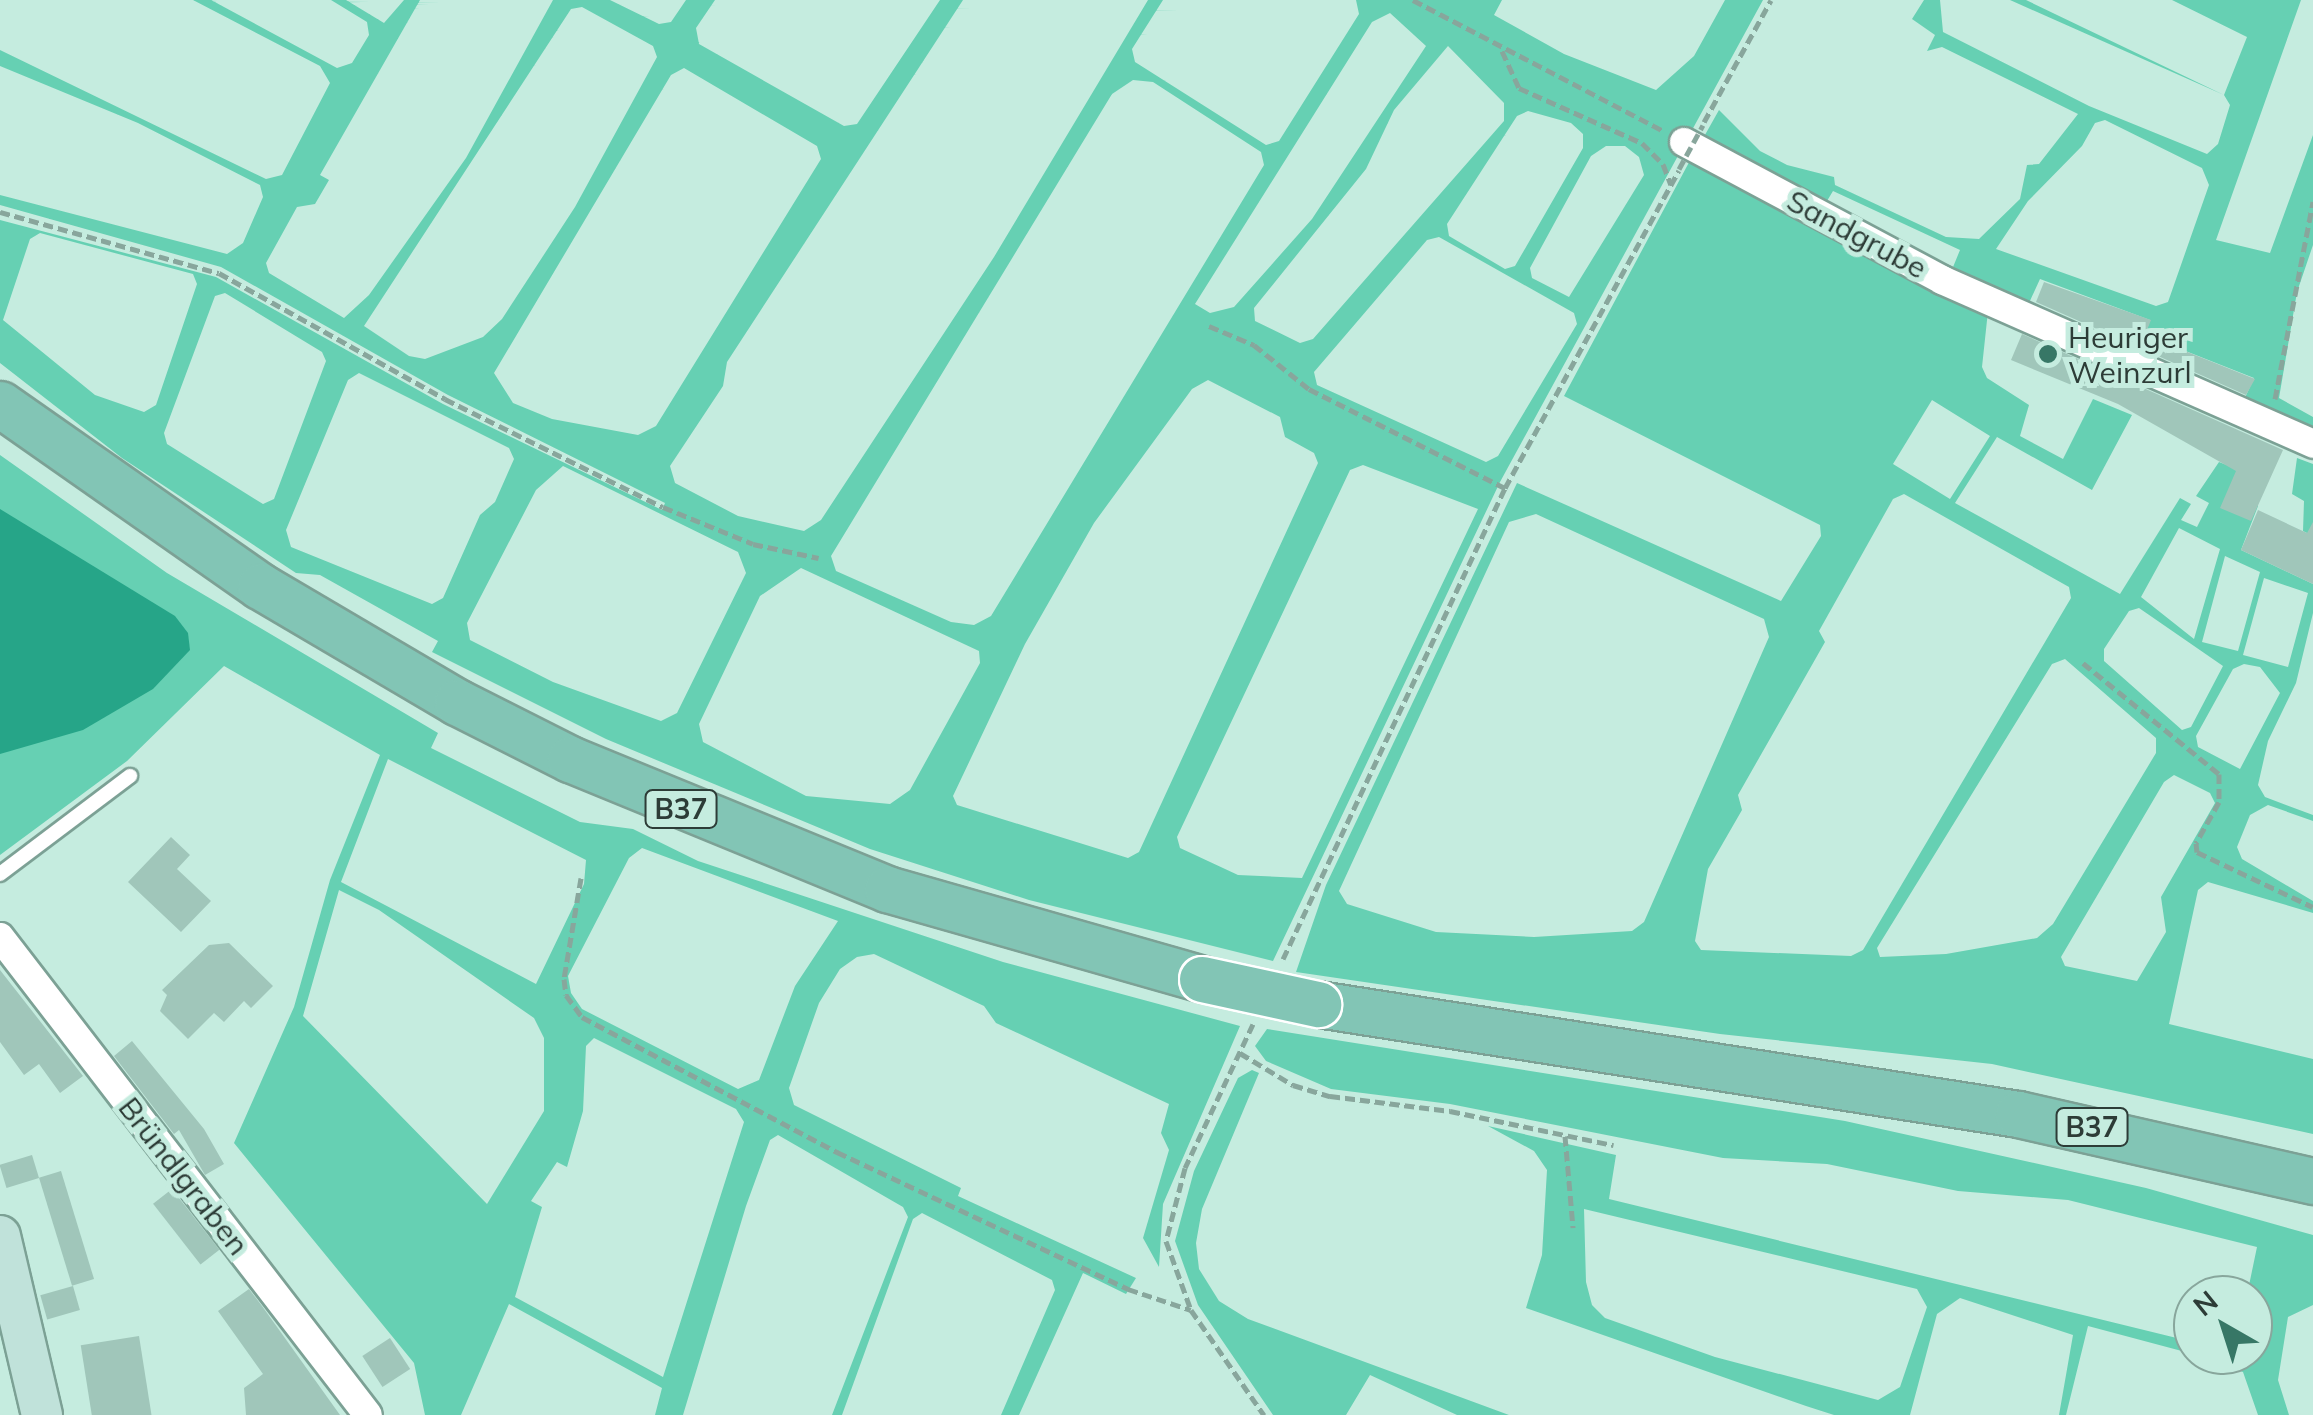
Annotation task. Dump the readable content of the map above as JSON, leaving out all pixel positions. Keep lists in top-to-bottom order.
{
  "streets": {
    "main road": ["B37"],
    "street": ["Sandgrube", "Bründlgraben"]
  },
  "places": ["Heuriger Weinzurl"],
  "north": "top left"
}
